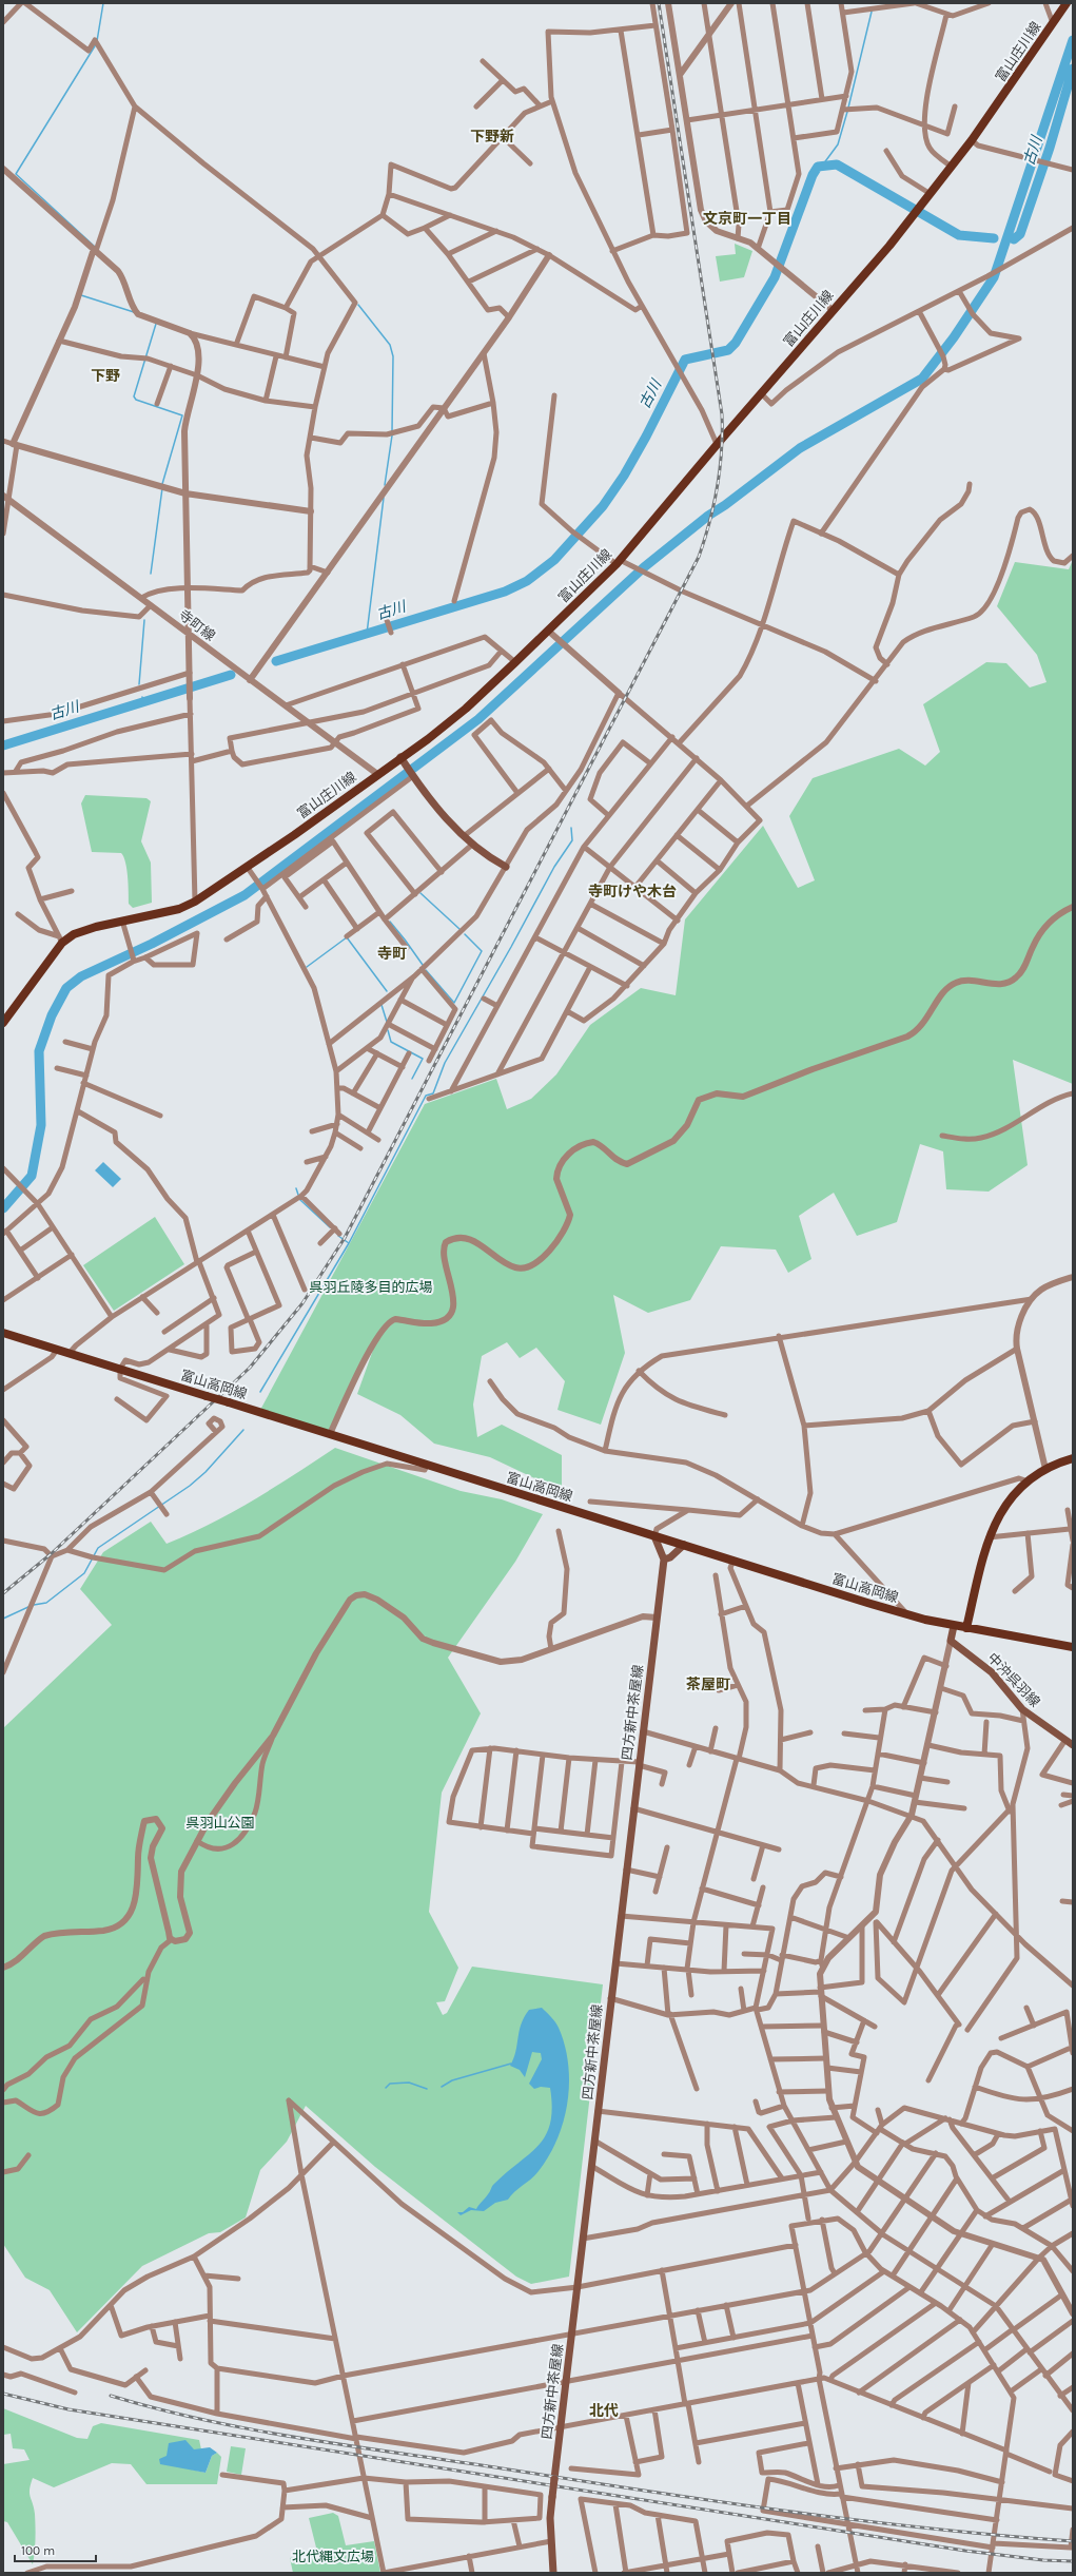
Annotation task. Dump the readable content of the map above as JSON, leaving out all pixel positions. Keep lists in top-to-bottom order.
{
  "streets": {
    "main road": [
      "富山庄川線",
      "富山高岡線",
      "中沖呉羽線",
      "四方新中茶屋線"
    ],
    "street": ["寺町線"]
  },
  "crossings": [
    ["富山庄川線", "寺町線"],
    ["富山高岡線", "四方新中茶屋線"]
  ],
  "districts": [
    "下野新",
    "文京町一丁目",
    "下野",
    "寺町けや木台",
    "寺町",
    "茶屋町",
    "北代"
  ],
  "water": ["古川"],
  "parks": ["呉羽丘陵多目的広場", "呉羽山公園", "北代縄文広場"],
  "scale_bar": "100 m"
}
